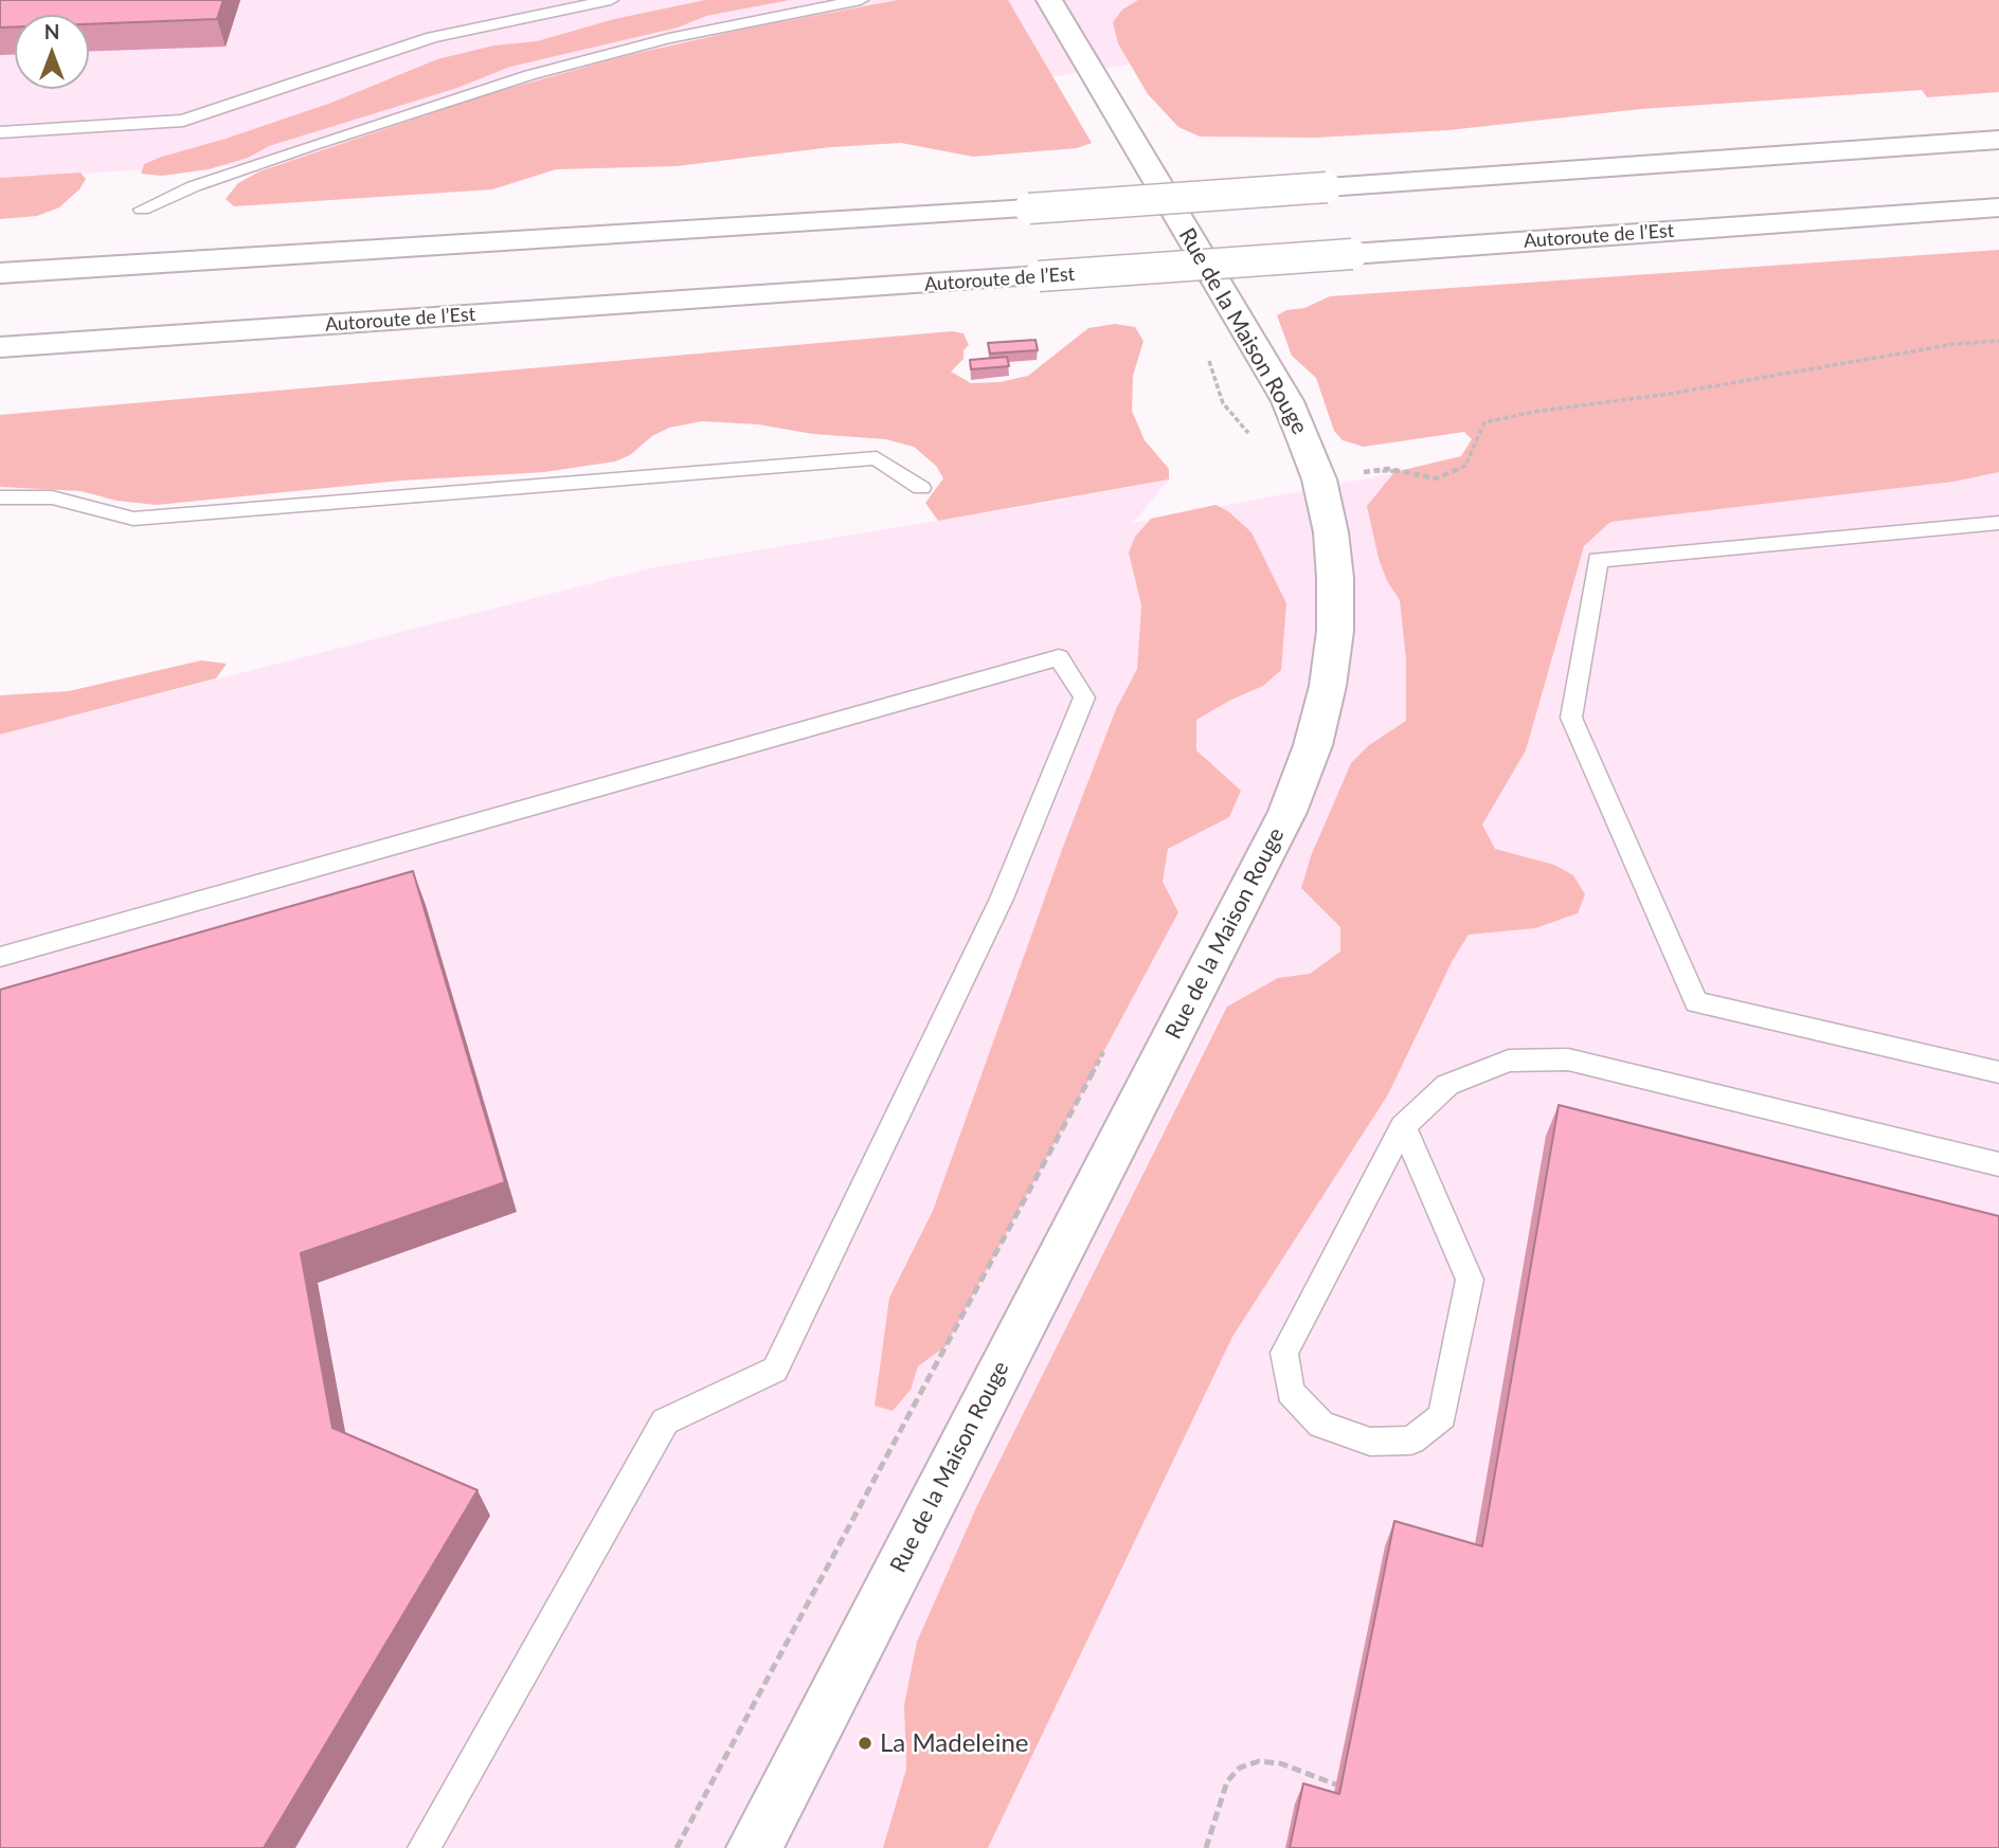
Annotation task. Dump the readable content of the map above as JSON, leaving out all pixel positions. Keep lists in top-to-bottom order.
{
  "streets": {
    "main road": ["Autoroute de l’Est", "Rue de la Maison Rouge"]
  },
  "places": ["La Madeleine"],
  "north": "top"
}
